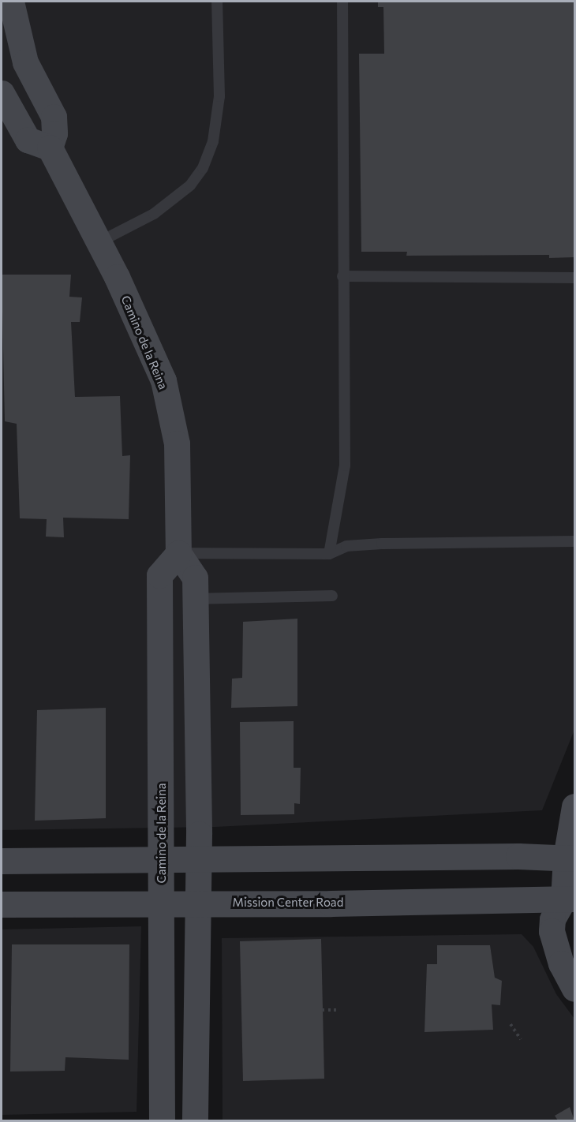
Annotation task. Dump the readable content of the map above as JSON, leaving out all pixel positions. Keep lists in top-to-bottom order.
{
  "streets": {
    "main road": ["Camino de la Reina", "Mission Center Road"]
  },
  "crossings": [
    ["Camino de la Reina", "Mission Center Road"]
  ]
}
